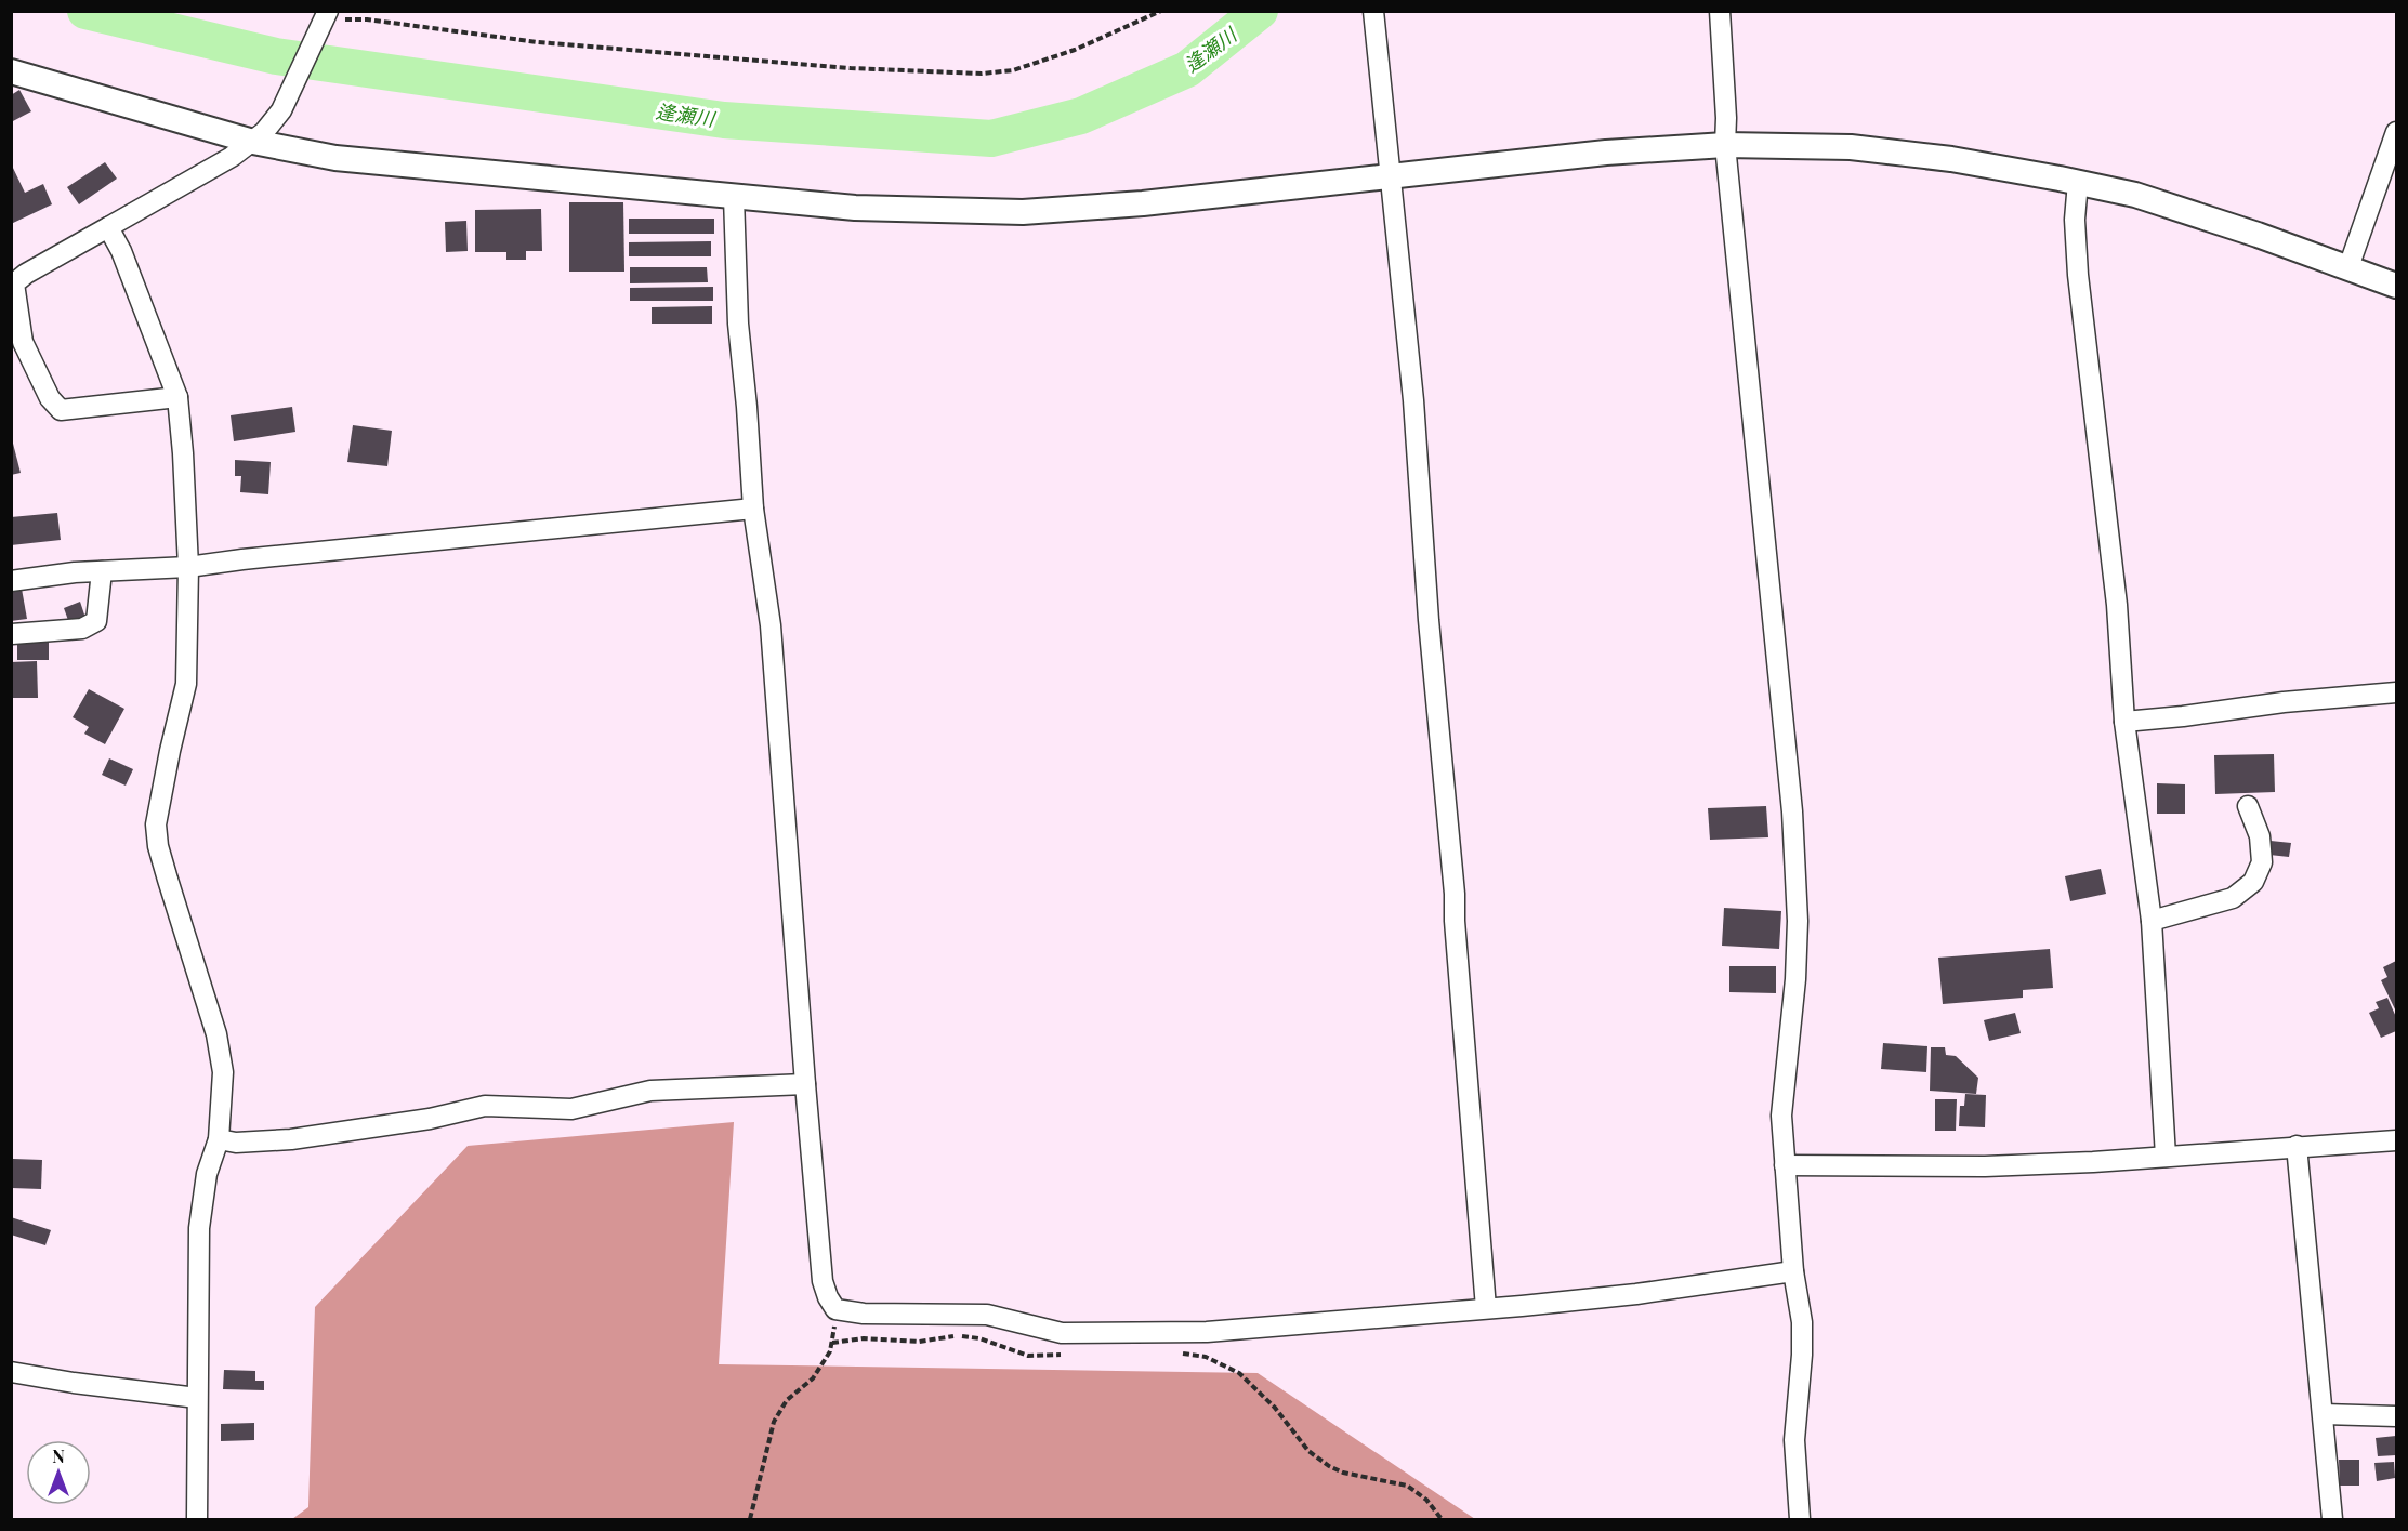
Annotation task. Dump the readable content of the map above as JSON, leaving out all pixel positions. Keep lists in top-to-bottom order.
{
  "water": ["逢瀬川"],
  "north": "top"
}
